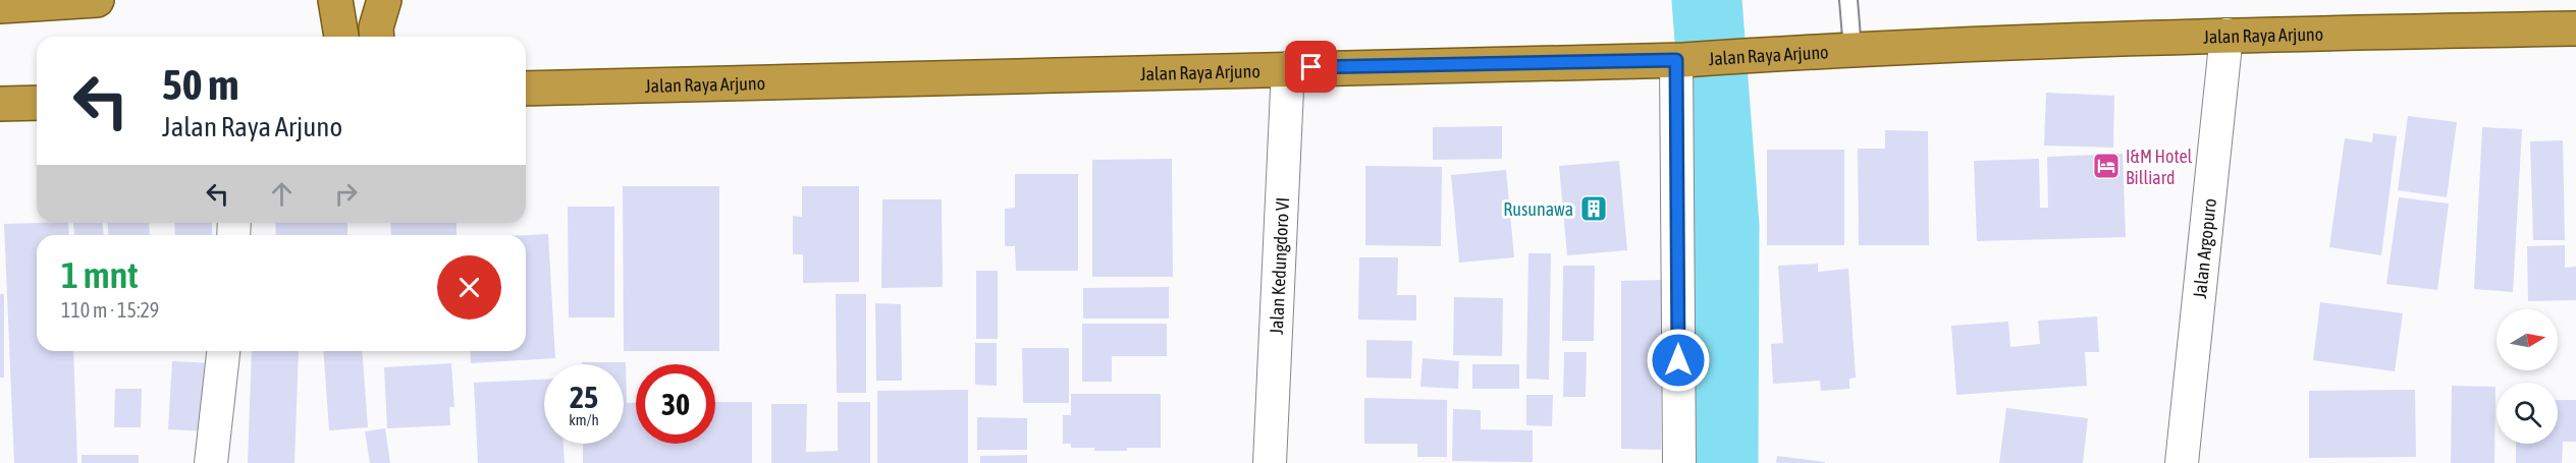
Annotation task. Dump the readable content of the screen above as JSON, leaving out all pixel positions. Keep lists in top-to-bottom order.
{
  "streets": {
    "highway": ["Jalan Raya Arjuno"],
    "street": ["Jalan Argopuro", "Jalan Kedungdoro VI"]
  },
  "crossings": [
    ["Jalan Raya Arjuno", "Jalan Argopuro"],
    ["Jalan Raya Arjuno", "Jalan Kedungdoro VI"]
  ],
  "places": {
    "hotel": ["I&M Hotel Billiard"],
    "building": ["Rusunawa"]
  },
  "north": "right",
  "page": {
    "turn": ["50 m", "Jalan Raya Arjuno"],
    "heading": ["1 mnt", "110 m · 15:29"],
    "speed": "25 km/h",
    "limit": "30"
  }
}
